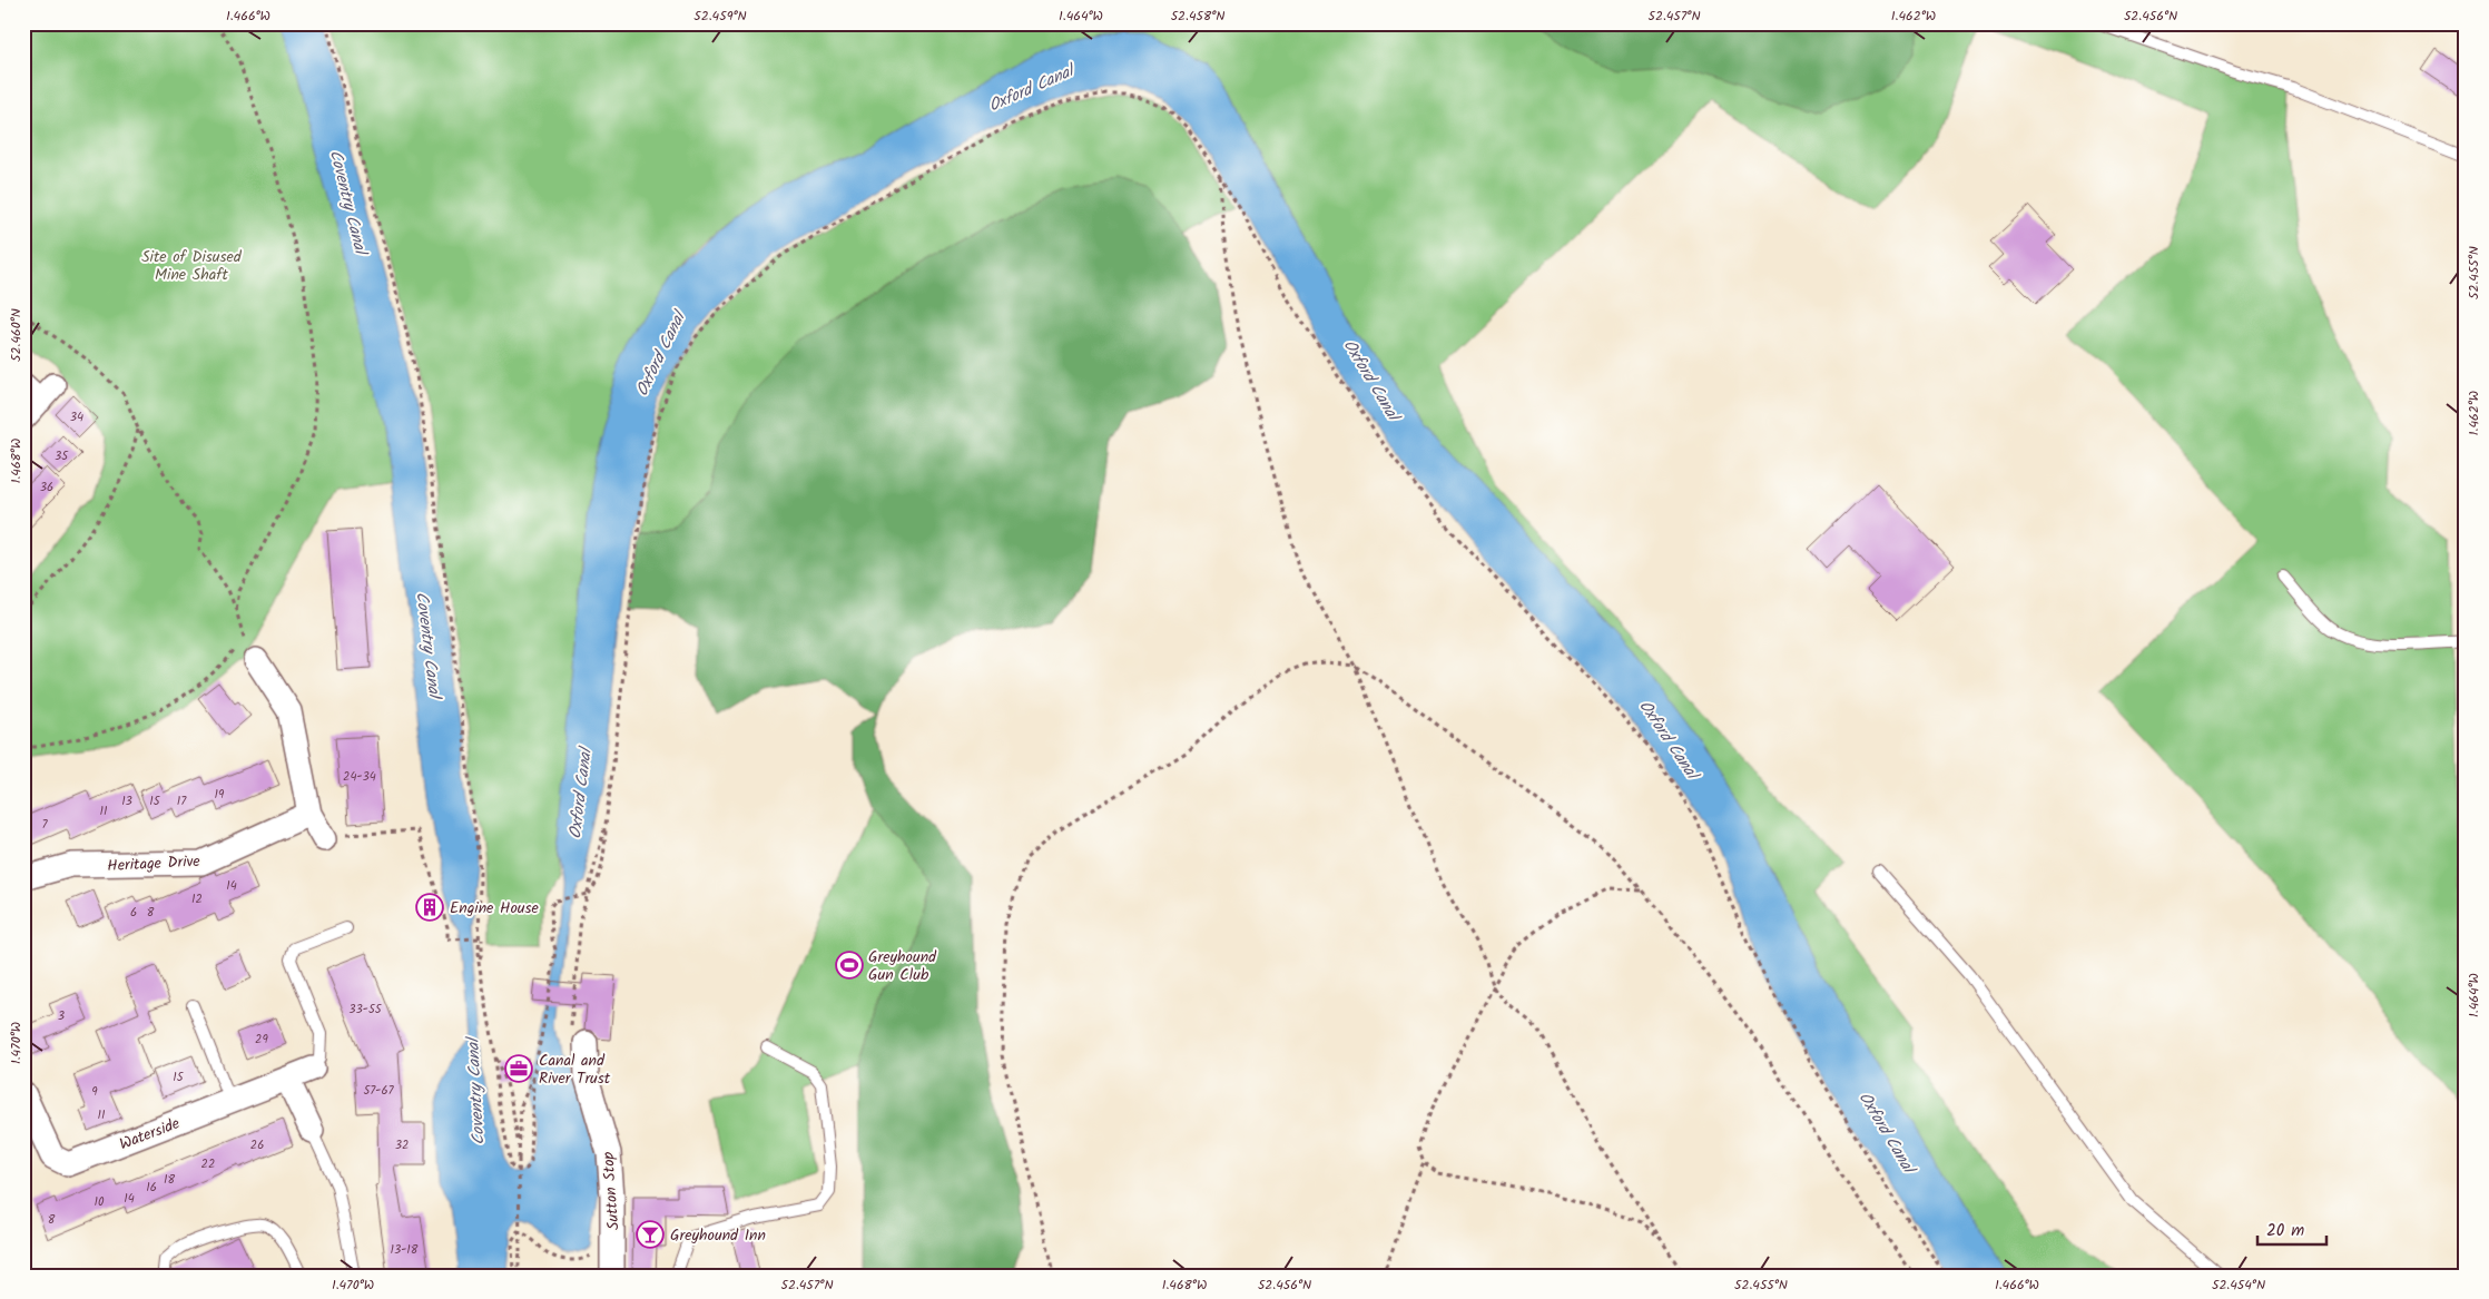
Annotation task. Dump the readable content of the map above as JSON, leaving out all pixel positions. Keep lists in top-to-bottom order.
{
  "streets": {
    "street": ["Heritage Drive", "Waterside", "Sutton Stop"]
  },
  "water": ["Oxford Canal", "Coventry Canal"],
  "parks": ["Site of Disused Mine Shaft"],
  "places": {
    "building": ["Engine House"],
    "sports": ["Greyhound Gun Club"],
    "office": ["Canal and River Trust"],
    "bar": ["Greyhound Inn"]
  },
  "house_numbers": [
    "34",
    "35",
    "36",
    "24-34",
    "19",
    "13",
    "15",
    "17",
    "11",
    "7",
    "14",
    "12",
    "6",
    "8",
    "33-55",
    "3",
    "29",
    "15",
    "57-67",
    "9",
    "11",
    "26",
    "32",
    "22",
    "18",
    "16",
    "14",
    "10",
    "8",
    "13-18"
  ],
  "scale_bar": "20 m",
  "coordinates": [
    "1.466°W",
    "52.459°N",
    "1.464°W",
    "52.458°N",
    "52.457°N",
    "1.462°W",
    "52.456°N",
    "52.455°N",
    "52.460°N",
    "1.468°W",
    "1.470°W",
    "52.454°N"
  ]
}
